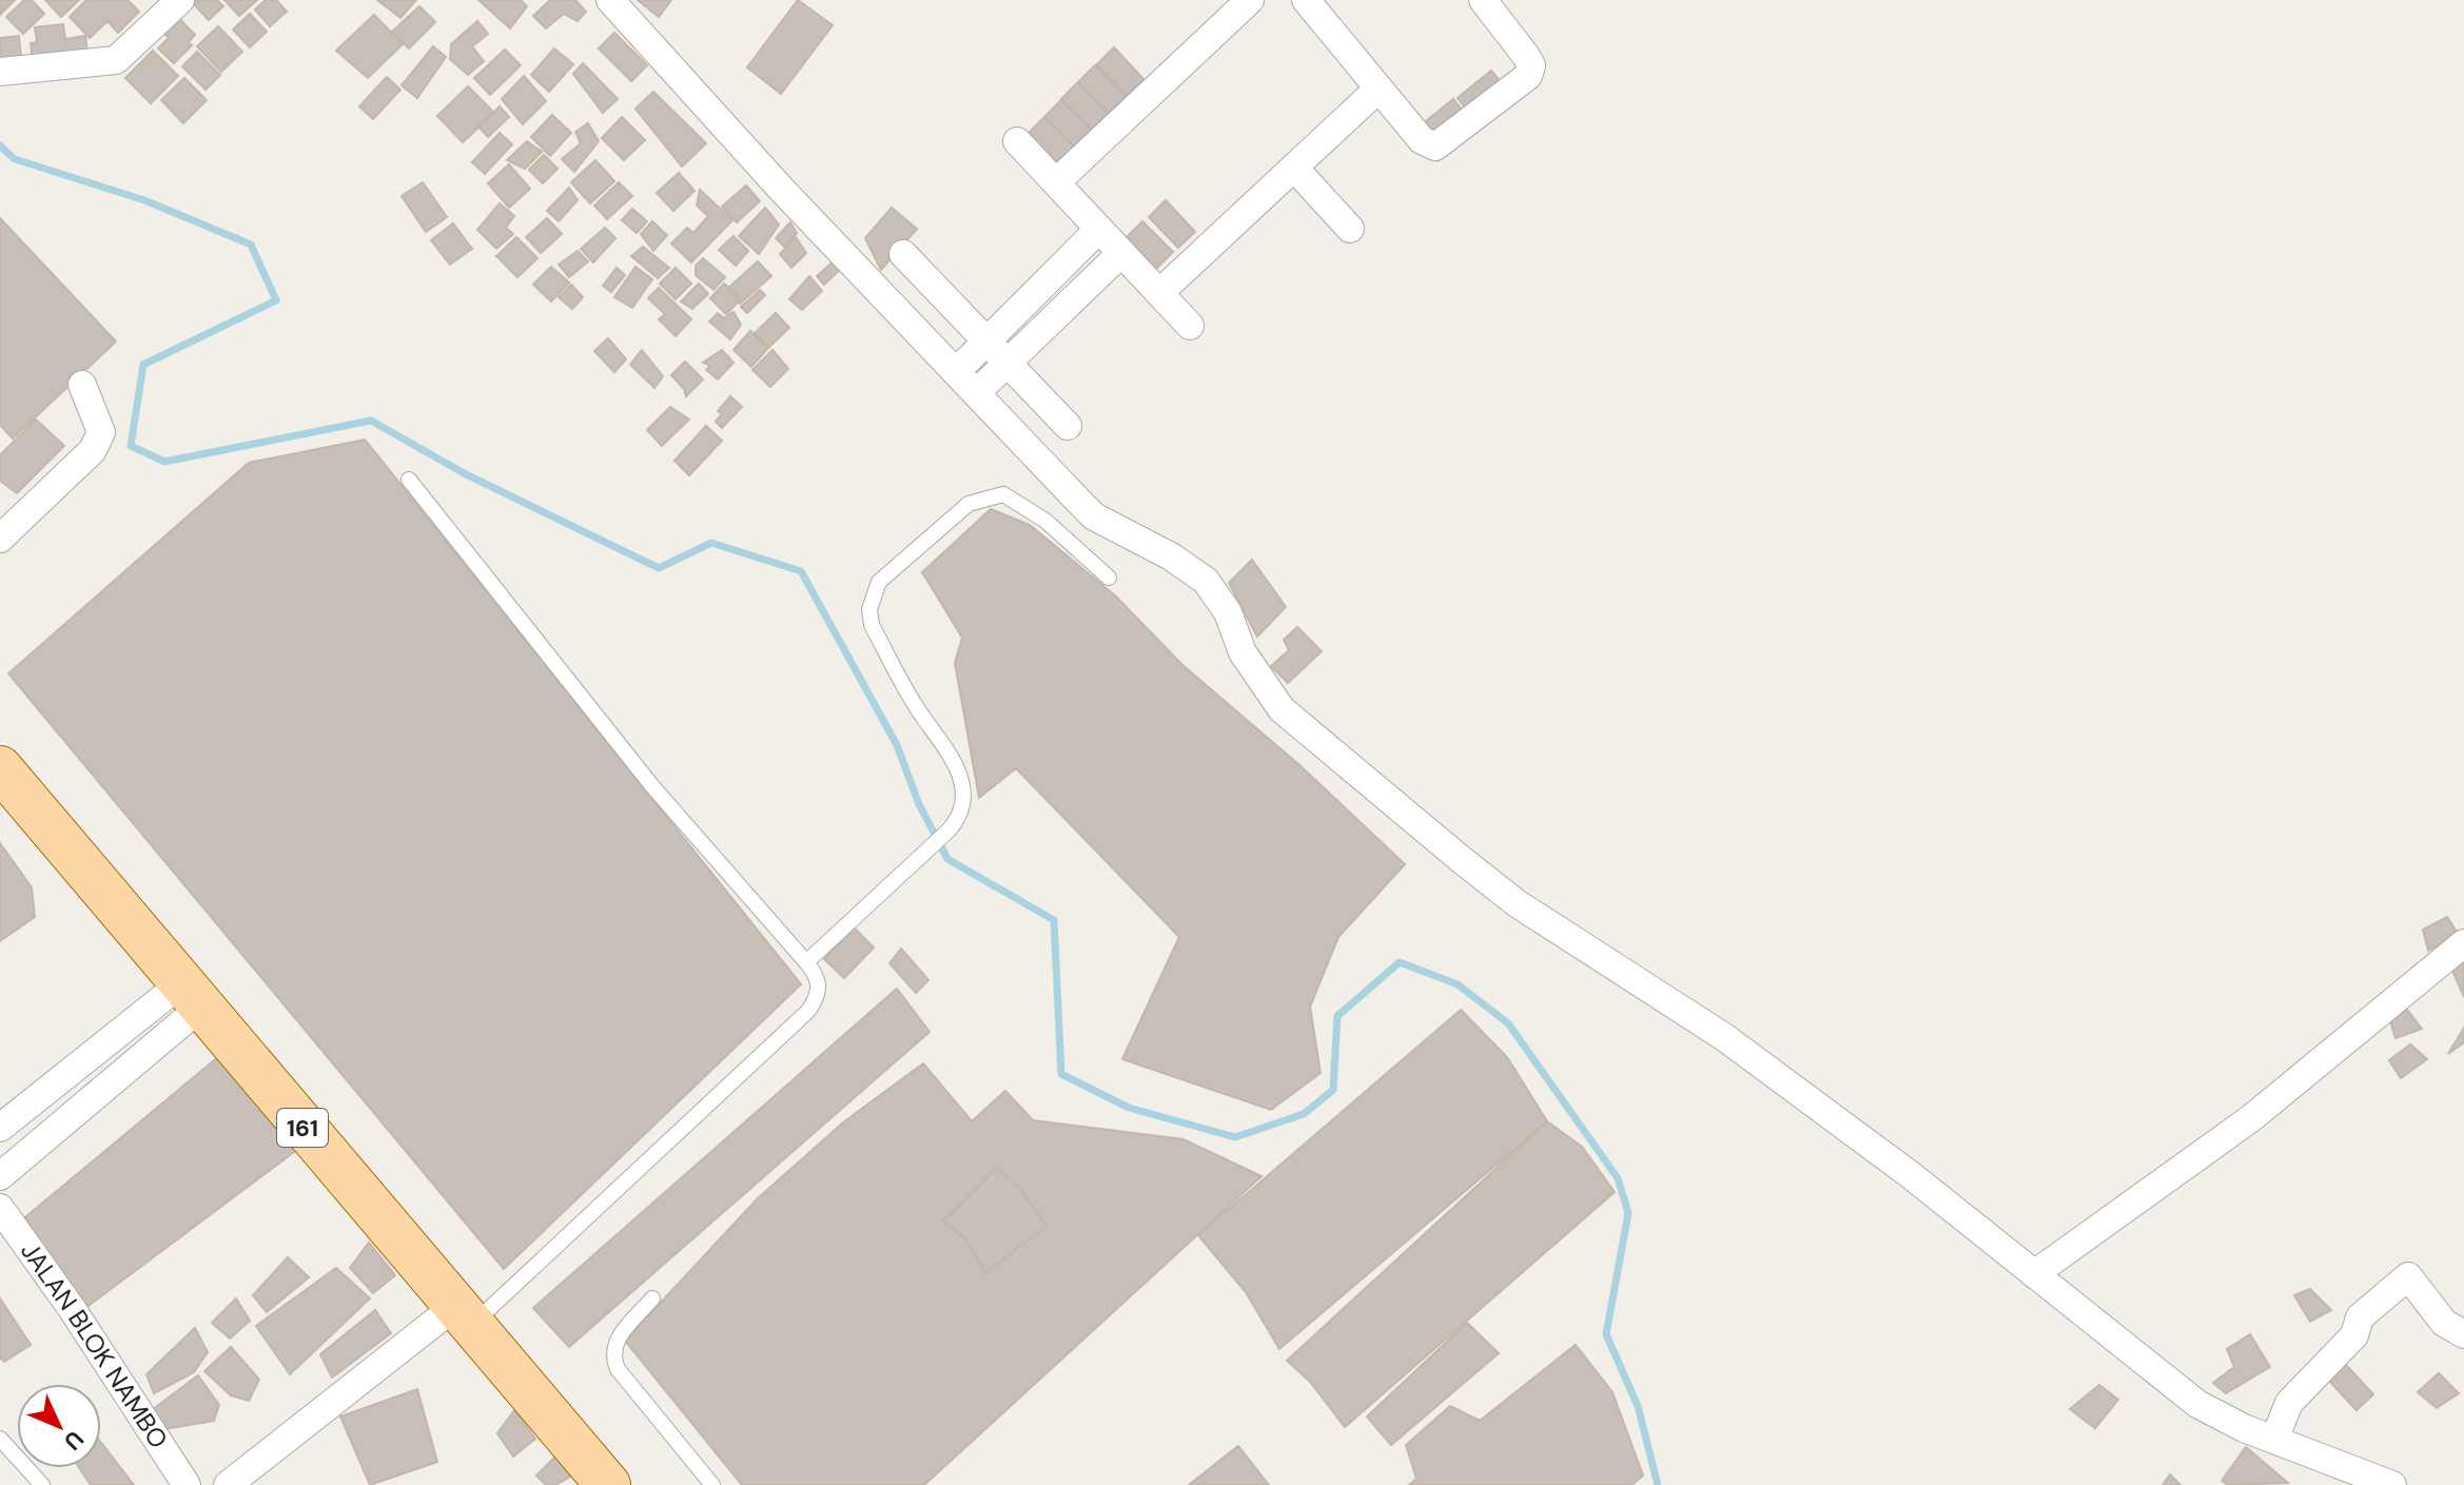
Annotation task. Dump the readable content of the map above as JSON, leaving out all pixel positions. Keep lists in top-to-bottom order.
{
  "streets": {
    "main road": ["161"],
    "street": ["JALAN BLOK NAMBO"]
  },
  "north": "bottom right"
}
